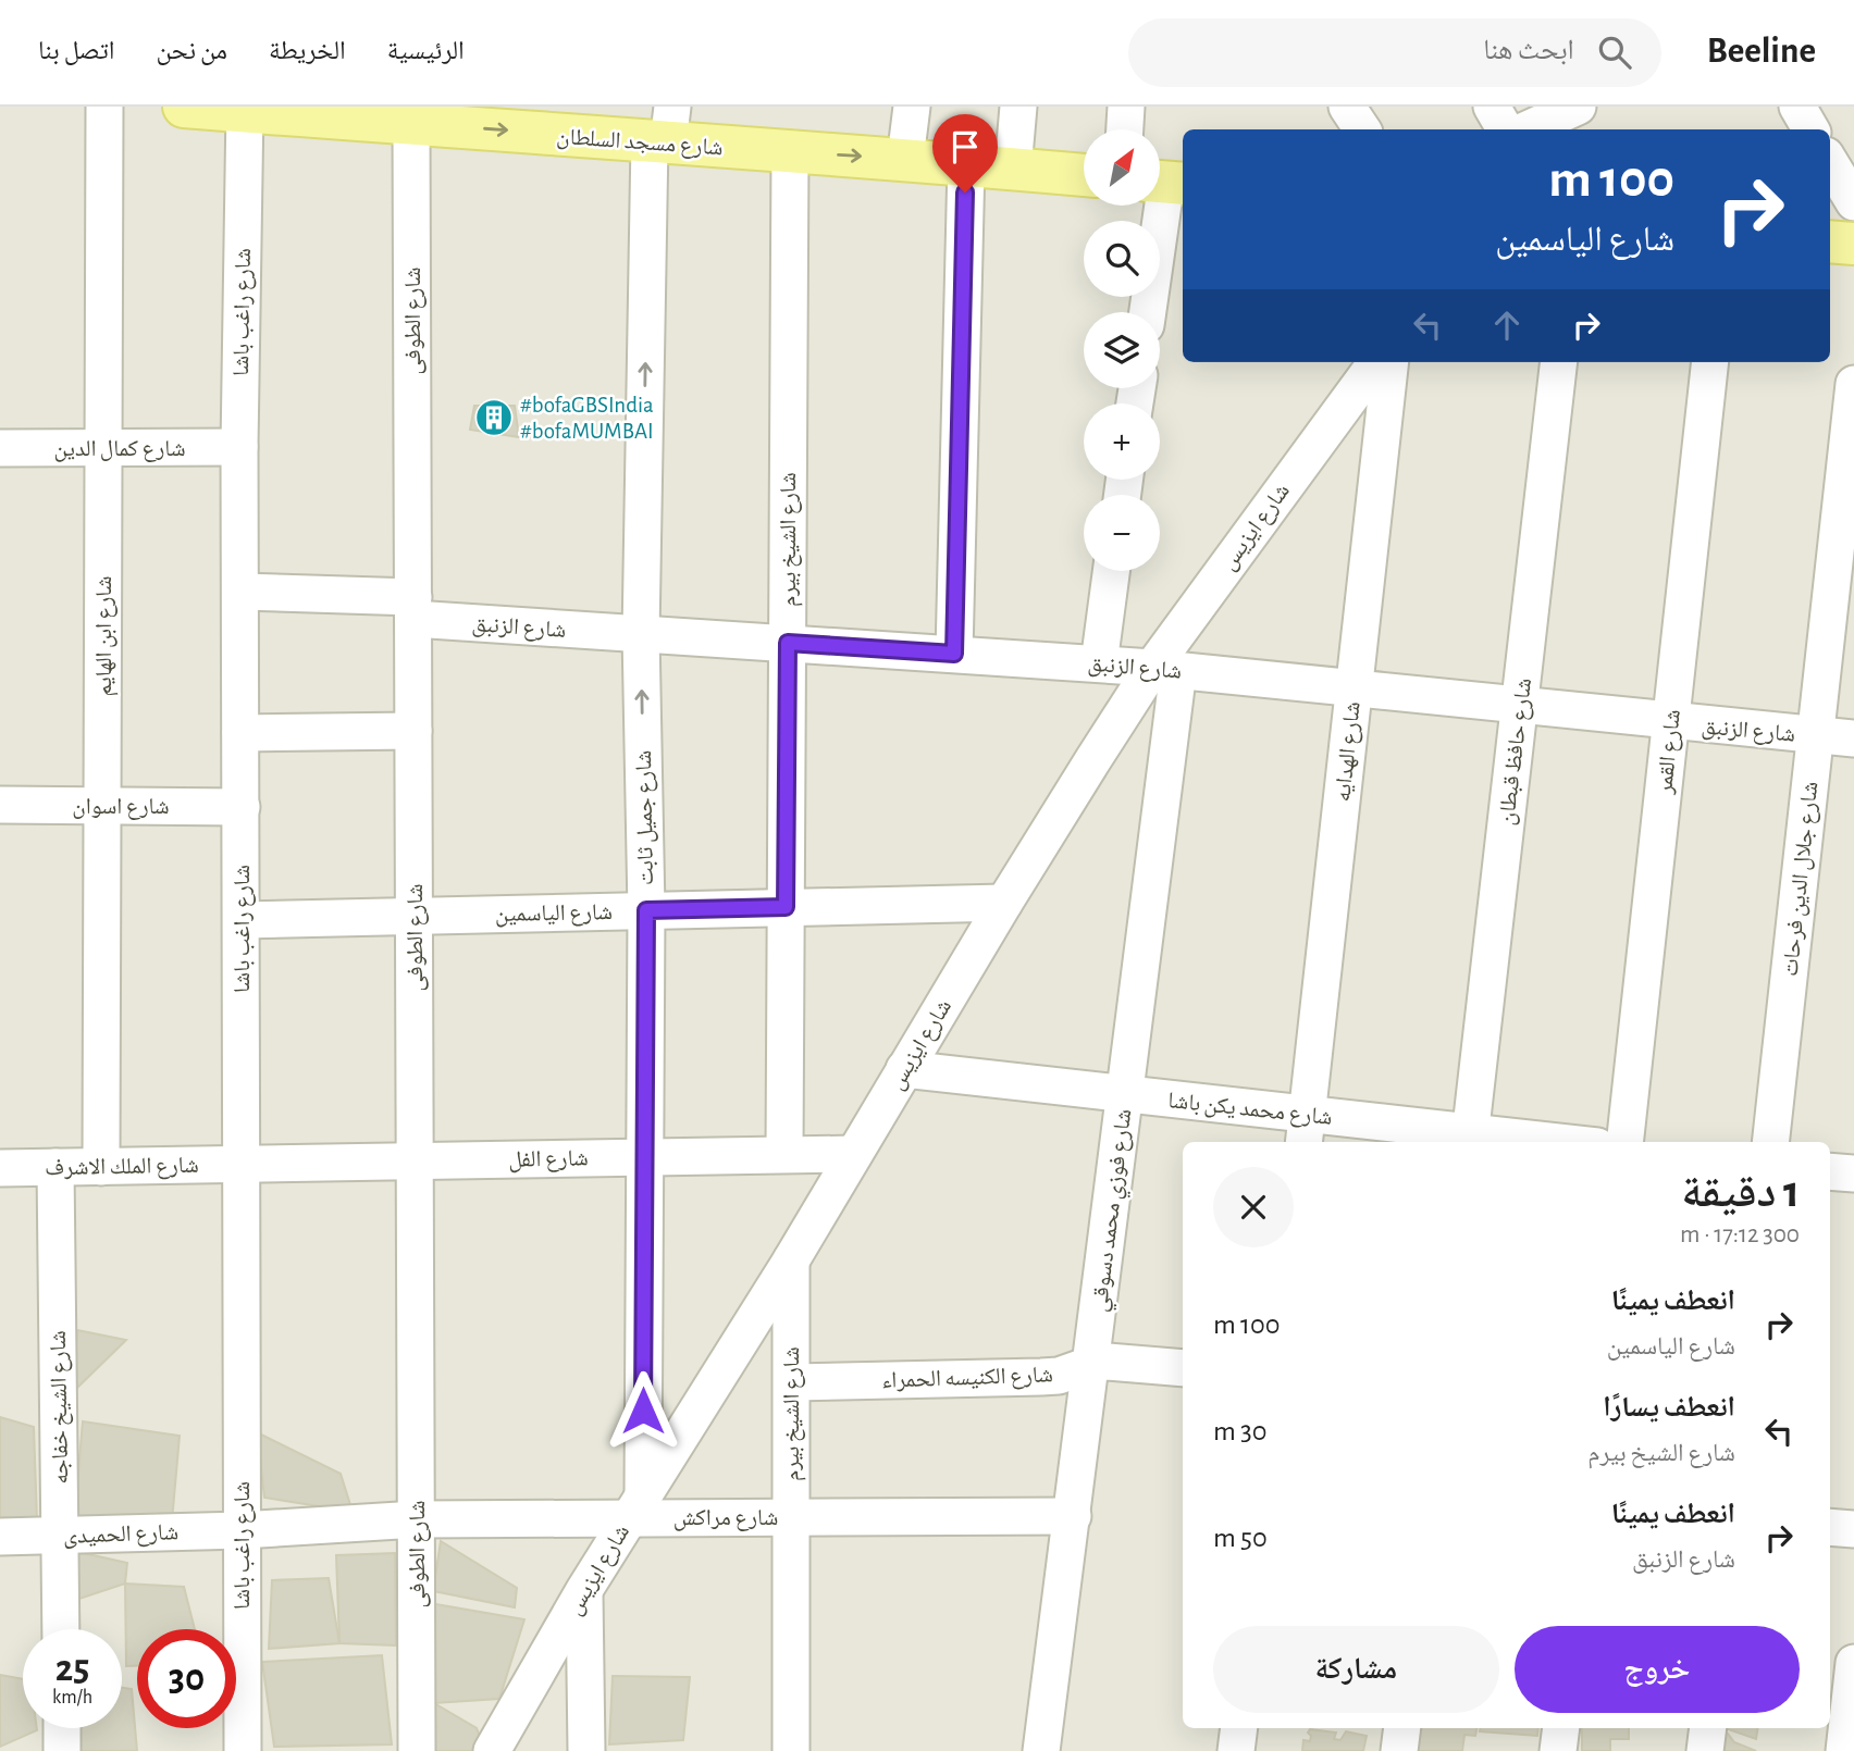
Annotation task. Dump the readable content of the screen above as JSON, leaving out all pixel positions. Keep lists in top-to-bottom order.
{
  "streets": {
    "main road": ["شارع مسجد السلطان"],
    "street": [
      "شارع راغب باشا",
      "شارع الطوفى",
      "شارع كمال الدين",
      "شارع ايزيس",
      "شارع الشيخ بيرم",
      "شارع الزنبق",
      "شارع ابن الهايم",
      "شارع الهدايه",
      "شارع حافظ قبطان",
      "شارع القمر",
      "شارع اسوان",
      "شارع جميل ثابت",
      "شارع جلال الدين فرحات",
      "شارع الياسمين",
      "شارع محمد يكن باشا",
      "شارع الفل",
      "شارع الملك الاشرف",
      "شارع فوزي محمد دسوقي",
      "شارع الكنيسه الحمراء",
      "شارع الشيخ خفاجه",
      "شارع مراكش",
      "شارع الحميدى"
    ]
  },
  "crossings": [
    ["شارع مسجد السلطان", "شارع راغب باشا"],
    ["شارع مسجد السلطان", "شارع الطوفى"],
    ["شارع مسجد السلطان", "شارع الشيخ بيرم"],
    ["شارع مسجد السلطان", "شارع جميل ثابت"],
    ["شارع راغب باشا", "شارع كمال الدين"],
    ["شارع راغب باشا", "شارع الزنبق"],
    ["شارع راغب باشا", "شارع اسوان"],
    ["شارع راغب باشا", "شارع الياسمين"],
    ["شارع راغب باشا", "شارع الفل"],
    ["شارع راغب باشا", "شارع الملك الاشرف"],
    ["شارع راغب باشا", "شارع مراكش"],
    ["شارع راغب باشا", "شارع الحميدى"],
    ["شارع الطوفى", "شارع الزنبق"],
    ["شارع الطوفى", "شارع الياسمين"],
    ["شارع الطوفى", "شارع الفل"],
    ["شارع الطوفى", "شارع مراكش"],
    ["شارع كمال الدين", "شارع ابن الهايم"],
    ["شارع ايزيس", "شارع الشيخ بيرم"],
    ["شارع ايزيس", "شارع الزنبق"],
    ["شارع ايزيس", "شارع جميل ثابت"],
    ["شارع ايزيس", "شارع الياسمين"],
    ["شارع ايزيس", "شارع محمد يكن باشا"],
    ["شارع ايزيس", "شارع الفل"],
    ["شارع ايزيس", "شارع فوزي محمد دسوقي"],
    ["شارع ايزيس", "شارع مراكش"],
    ["شارع الشيخ بيرم", "شارع الزنبق"],
    ["شارع الشيخ بيرم", "شارع الياسمين"],
    ["شارع الشيخ بيرم", "شارع الفل"],
    ["شارع الشيخ بيرم", "شارع الكنيسه الحمراء"],
    ["شارع الشيخ بيرم", "شارع مراكش"],
    ["شارع الزنبق", "شارع الهدايه"],
    ["شارع الزنبق", "شارع حافظ قبطان"],
    ["شارع الزنبق", "شارع القمر"],
    ["شارع الزنبق", "شارع جميل ثابت"],
    ["شارع الزنبق", "شارع جلال الدين فرحات"],
    ["شارع الزنبق", "شارع فوزي محمد دسوقي"],
    ["شارع ابن الهايم", "شارع اسوان"],
    ["شارع ابن الهايم", "شارع الملك الاشرف"],
    ["شارع الهدايه", "شارع محمد يكن باشا"],
    ["شارع حافظ قبطان", "شارع محمد يكن باشا"],
    ["شارع جميل ثابت", "شارع الياسمين"],
    ["شارع جميل ثابت", "شارع الفل"],
    ["شارع جميل ثابت", "شارع مراكش"],
    ["شارع محمد يكن باشا", "شارع فوزي محمد دسوقي"],
    ["شارع الفل", "شارع الملك الاشرف"],
    ["شارع الملك الاشرف", "شارع الشيخ خفاجه"],
    ["شارع فوزي محمد دسوقي", "شارع الكنيسه الحمراء"],
    ["شارع فوزي محمد دسوقي", "شارع مراكش"],
    ["شارع الشيخ خفاجه", "شارع الحميدى"],
    ["شارع مراكش", "شارع الحميدى"]
  ],
  "one_way": ["شارع مسجد السلطان"],
  "places": {
    "building": ["#bofaGBSIndia #bofaMUMBAI"]
  },
  "north": "top right",
  "page": {
    "header": "Beeline",
    "search": "ابحث هنا",
    "nav": [
      "الرئيسية",
      "الخريطة",
      "من نحن",
      "اتصل بنا"
    ],
    "map_buttons": ["+", "−"],
    "turn": ["100 m", "شارع الياسمين"],
    "heading": ["1 دقيقة", "300 m · 17:12"],
    "list": [
      {
        "name": "انعطف يمينًا",
        "note": "شارع الياسمين",
        "value": "100 m"
      },
      {
        "name": "انعطف يسارًا",
        "note": "شارع الشيخ بيرم",
        "value": "30 m"
      },
      {
        "name": "انعطف يمينًا",
        "note": "شارع الزنبق",
        "value": "50 m"
      }
    ],
    "buttons": ["خروج", "مشاركة"],
    "speed": "25 km/h",
    "limit": "30"
  }
}
